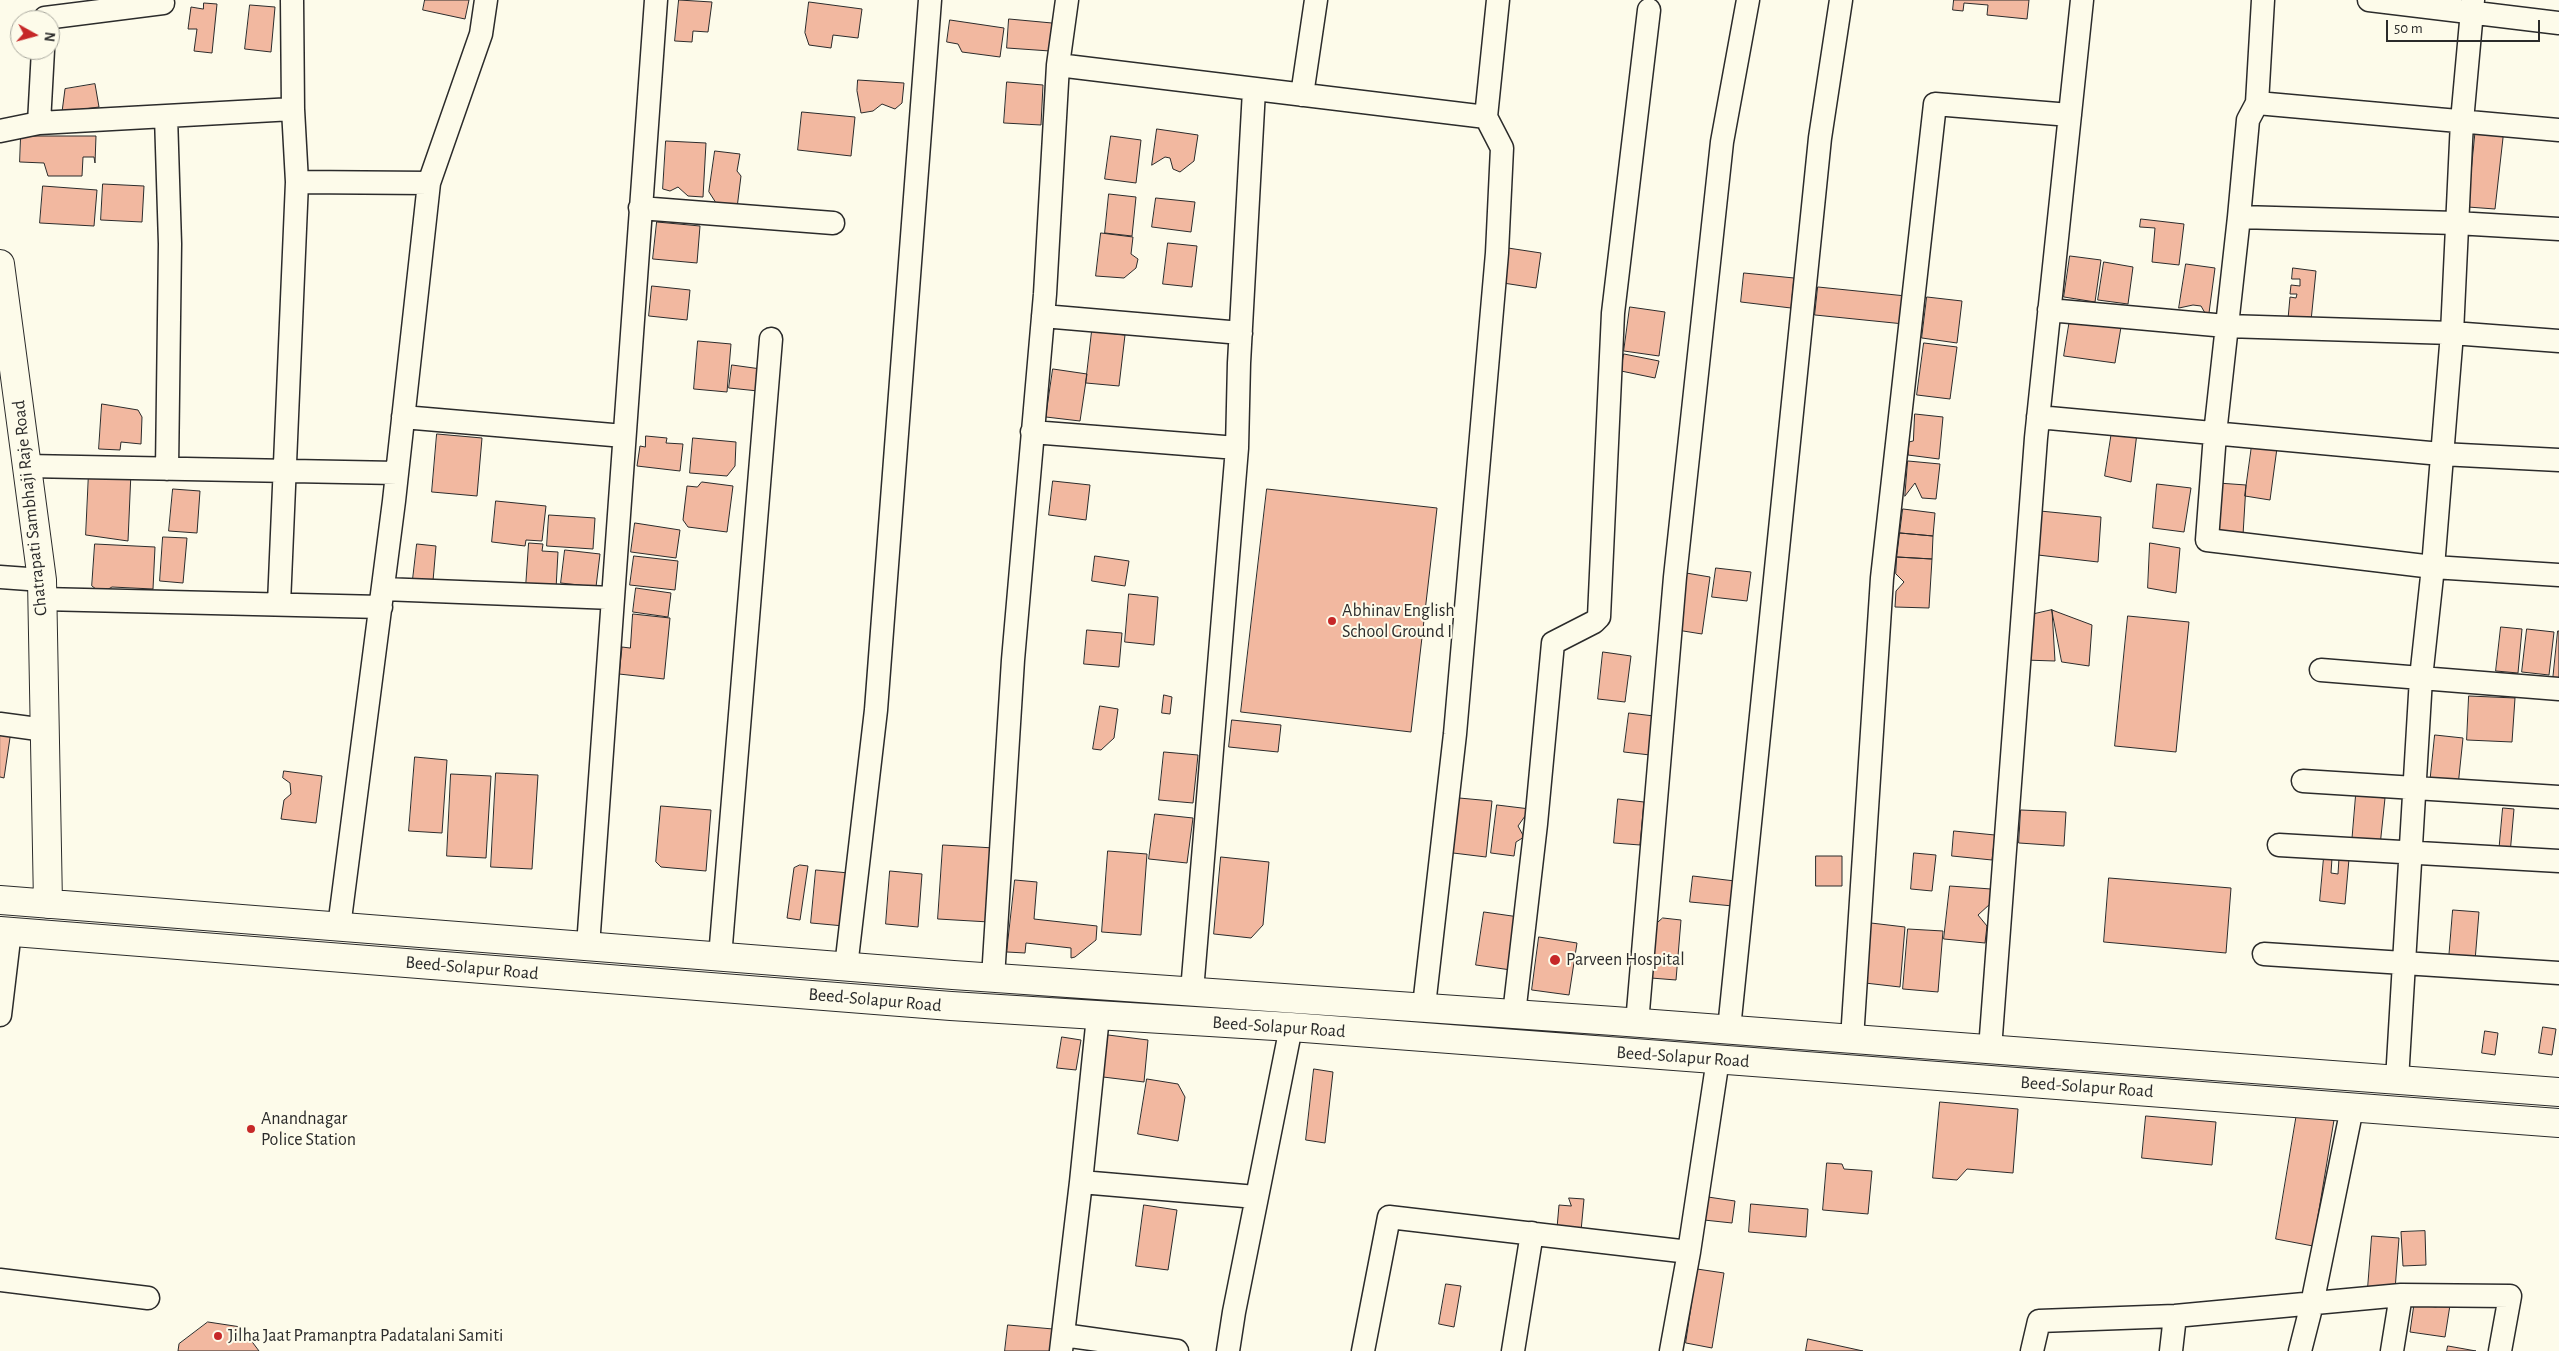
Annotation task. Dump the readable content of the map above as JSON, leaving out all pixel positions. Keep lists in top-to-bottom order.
{
  "streets": {
    "main road": ["Chatrapati Sambhaji Raje Road", "Beed-Solapur Road"]
  },
  "crossings": [
    ["Chatrapati Sambhaji Raje Road", "Beed-Solapur Road"]
  ],
  "places": [
    "Abhinav English School Ground I",
    "Parveen Hospital",
    "Anandnagar Police Station",
    "Jilha Jaat Pramanptra Padatalani Samiti"
  ],
  "scale_bar": "50 m",
  "north": "right"
}
